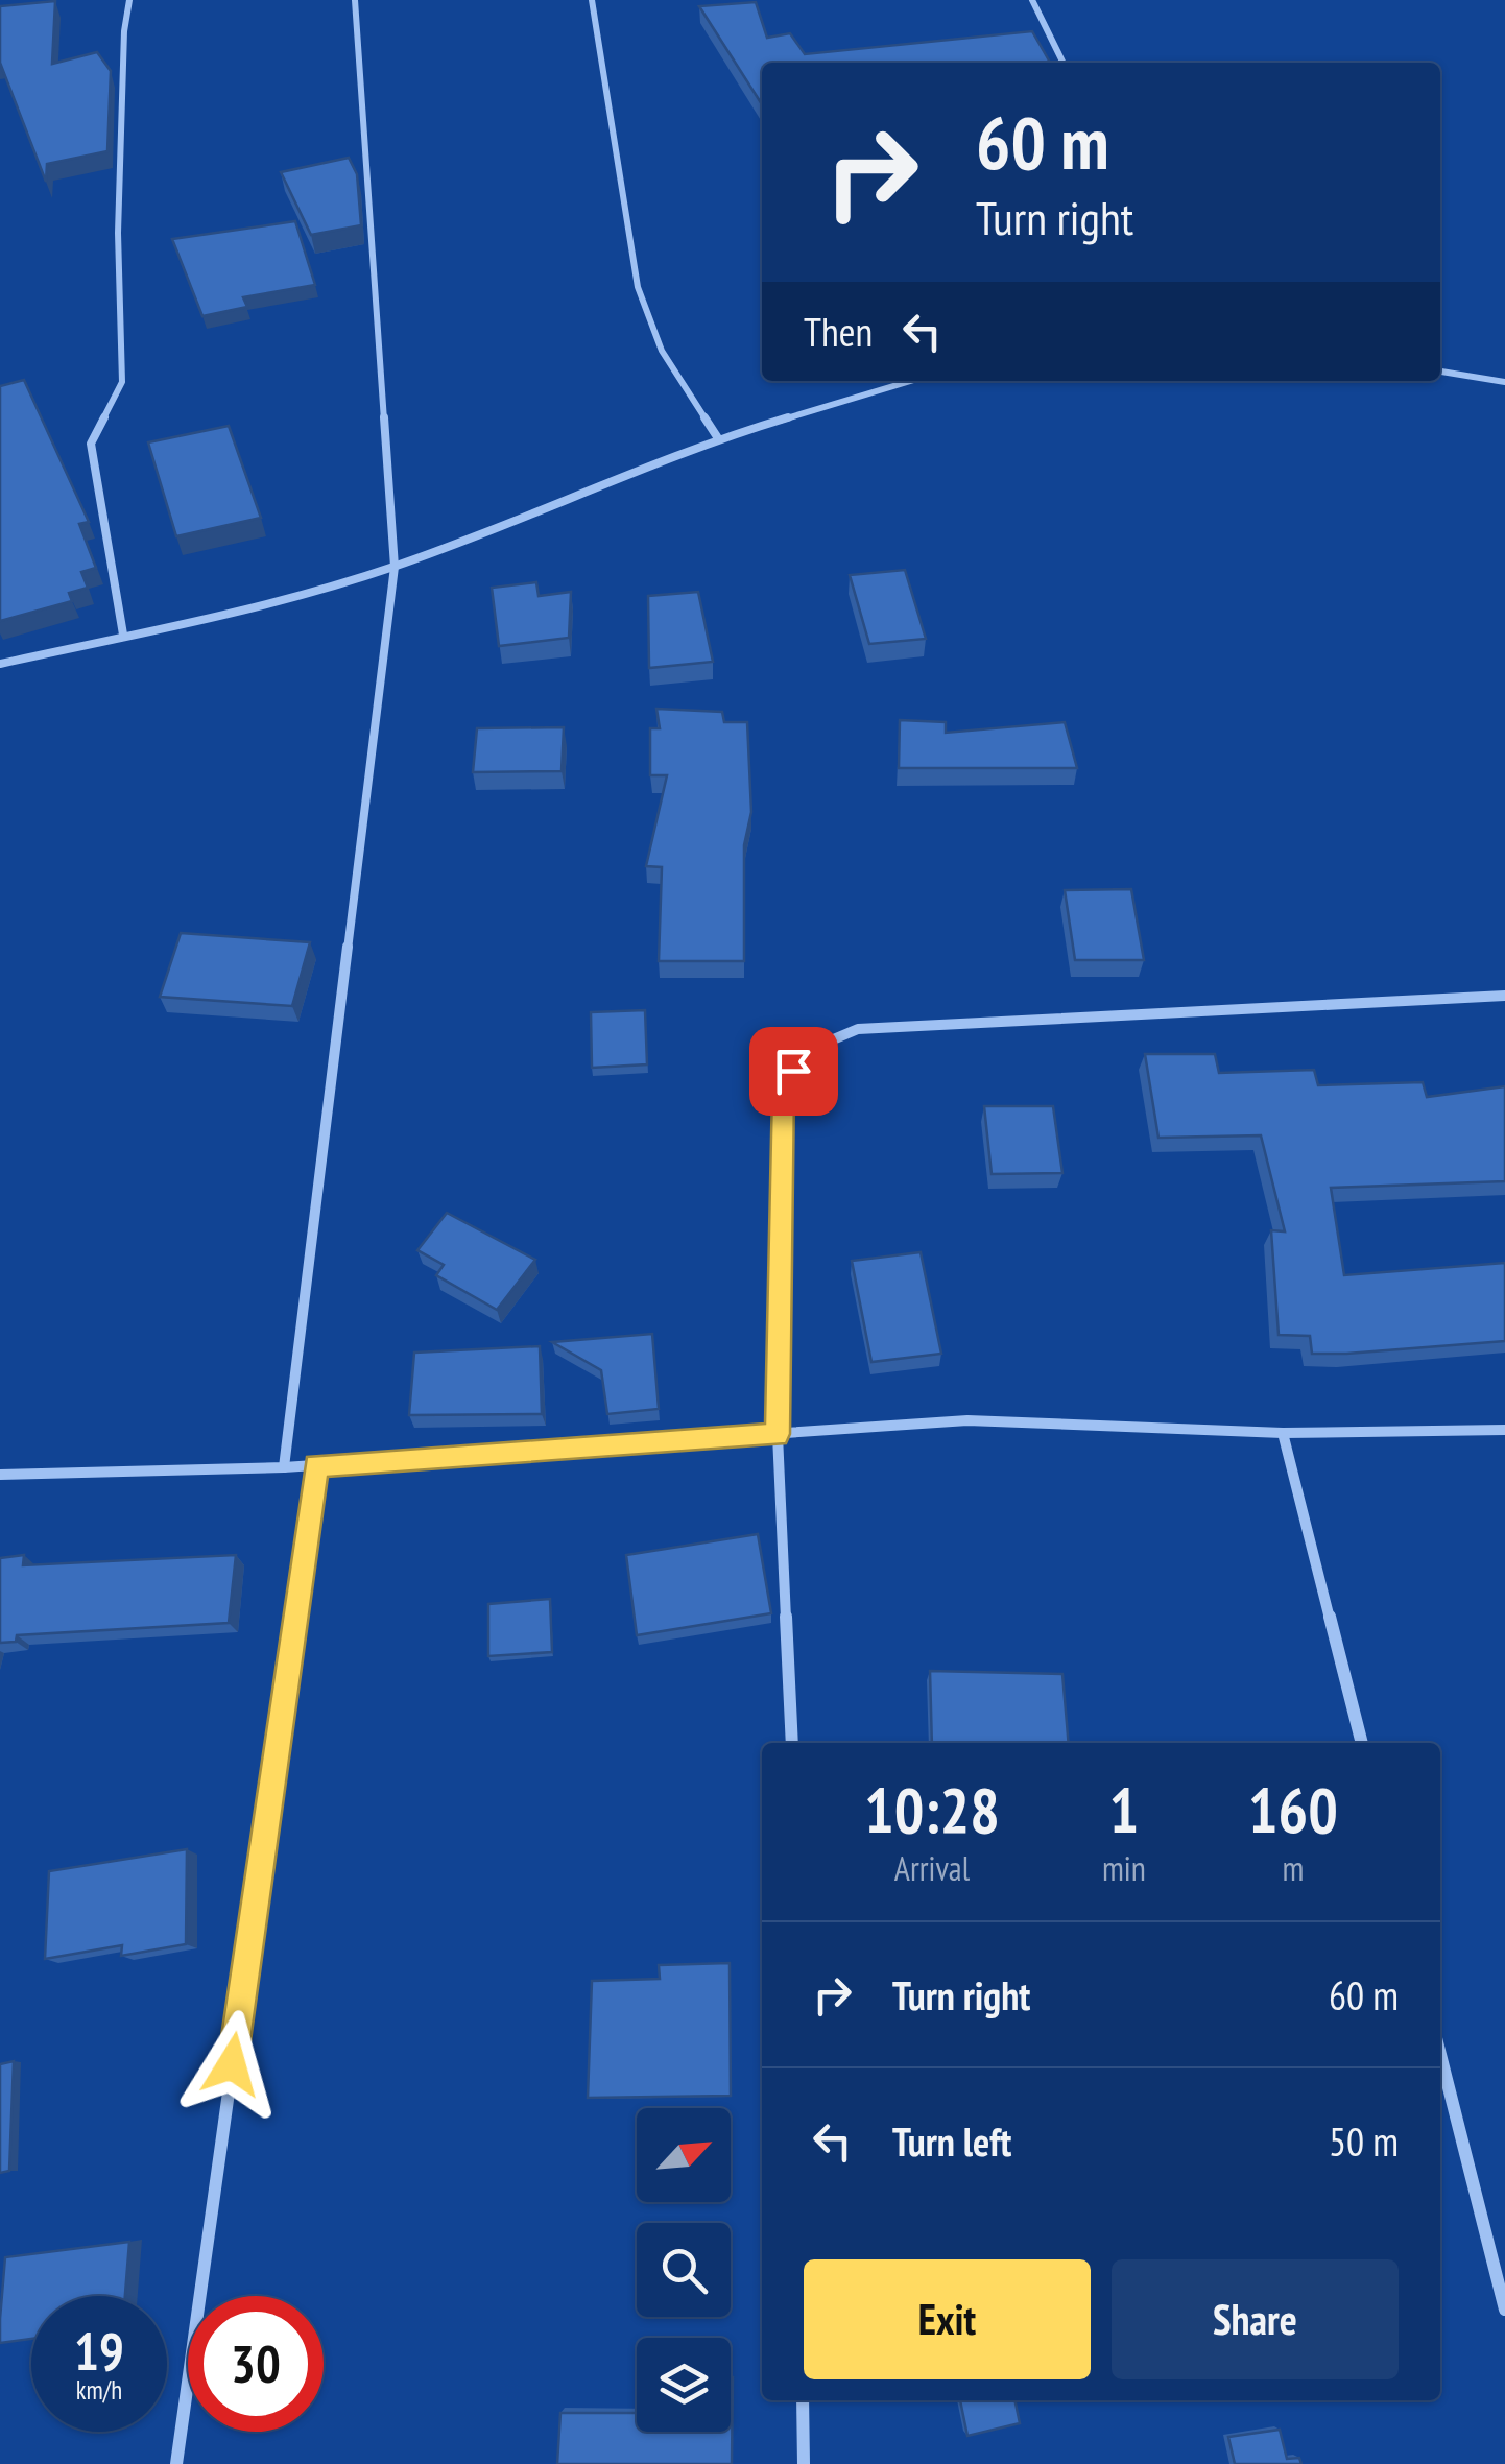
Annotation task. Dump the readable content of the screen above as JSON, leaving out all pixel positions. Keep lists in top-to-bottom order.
{
  "north": "top right",
  "page": {
    "turn": ["60 m", "Turn right"],
    "then": "Then",
    "eta": [
      "10:28",
      "Arrival",
      "1",
      "min",
      "160",
      "m"
    ],
    "list": [
      {
        "name": "Turn right",
        "value": "60 m"
      },
      {
        "name": "Turn left",
        "value": "50 m"
      }
    ],
    "buttons": ["Exit", "Share"],
    "speed": "19 km/h",
    "limit": "30"
  }
}
